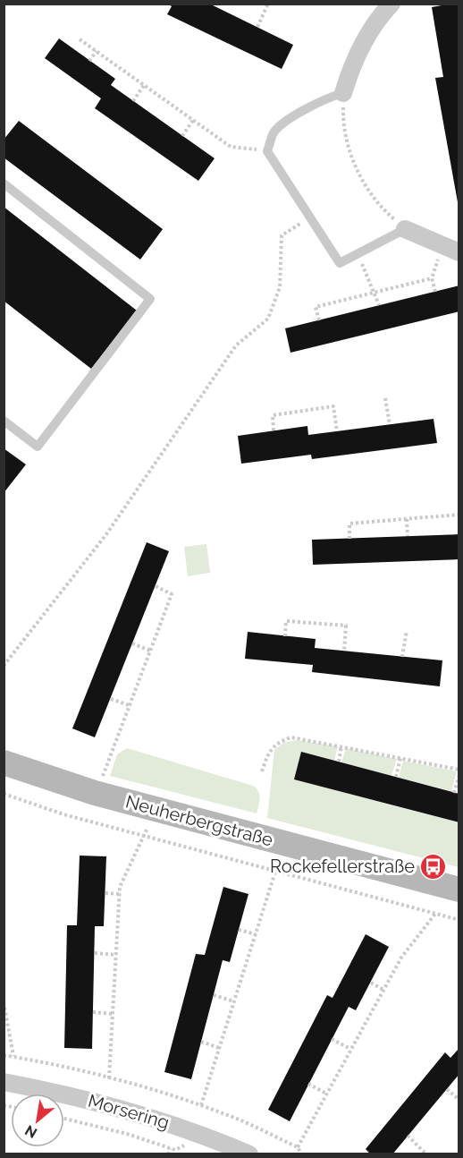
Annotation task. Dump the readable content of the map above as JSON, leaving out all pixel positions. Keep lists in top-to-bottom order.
{
  "streets": {
    "main road": ["Neuherbergstraße"],
    "street": ["Morsering"]
  },
  "places": {
    "bus stop": ["Rockefellerstraße"]
  },
  "north": "bottom left"
}
